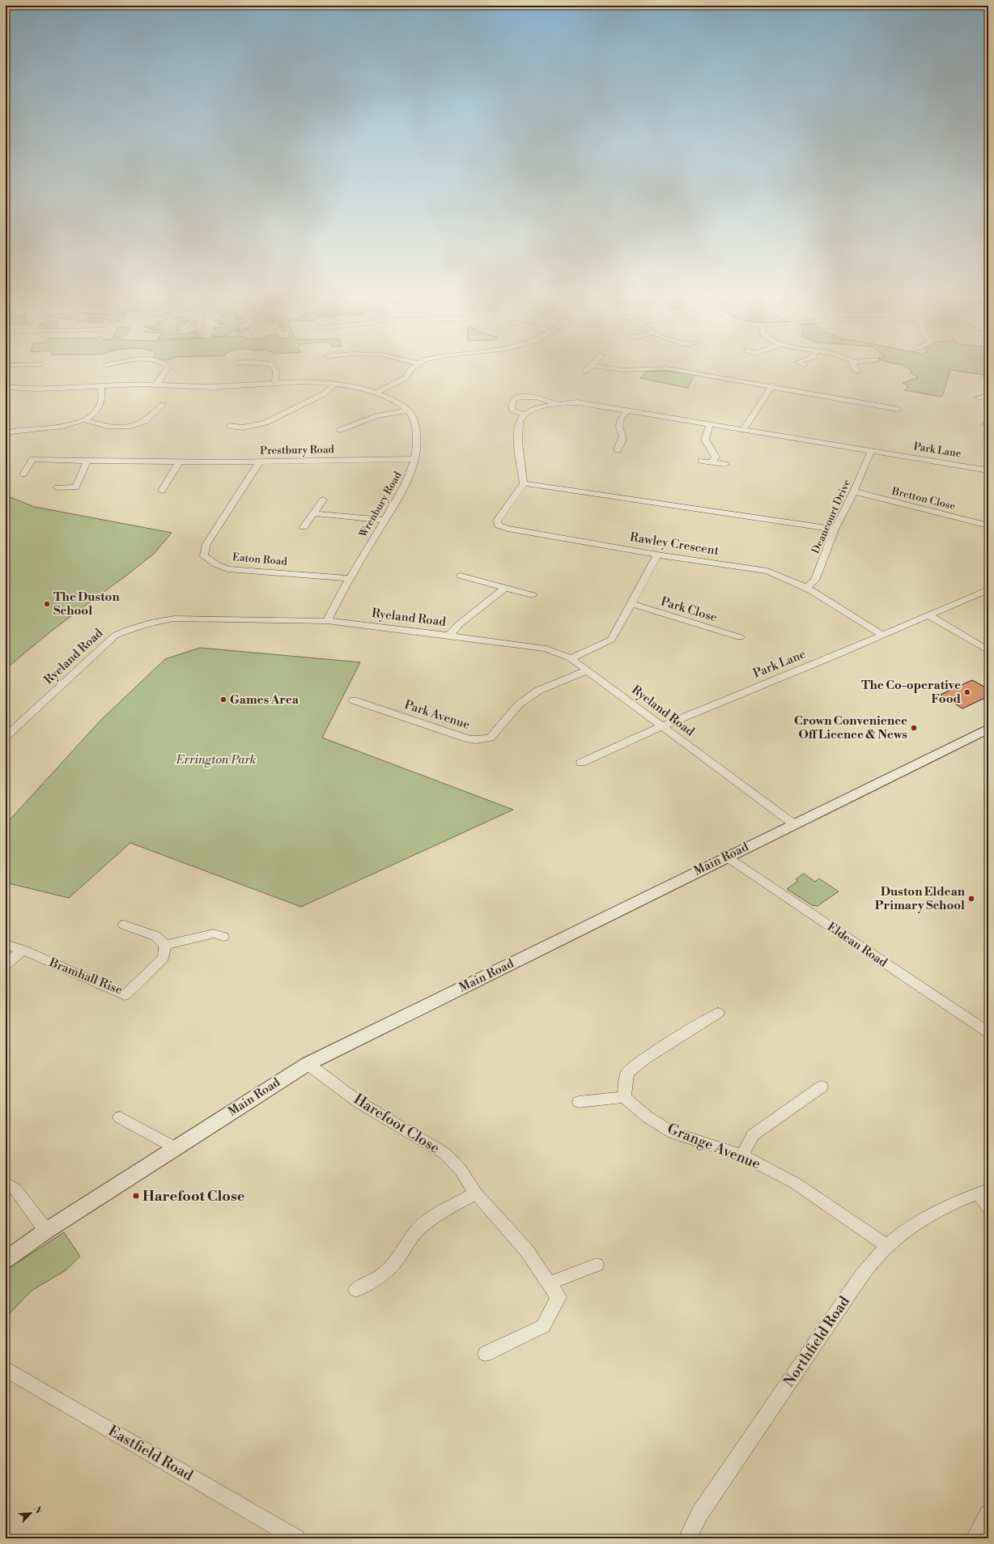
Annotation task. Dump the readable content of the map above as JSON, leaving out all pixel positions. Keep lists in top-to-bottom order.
{
  "streets": {
    "street": [
      "Prestbury Road",
      "Park Lane",
      "Bretton Close",
      "Wrenbury Road",
      "Deancourt Drive",
      "Rawley Crescent",
      "Eaton Road",
      "Park Close",
      "Ryeland Road",
      "Park Avenue",
      "Main Road",
      "Eldean Road",
      "Bramhall Rise",
      "Harefoot Close",
      "Grange Avenue",
      "Northfield Road",
      "Eastfield Road"
    ]
  },
  "crossings": [
    ["Prestbury Road", "Wrenbury Road"],
    ["Prestbury Road", "Eaton Road"],
    ["Park Lane", "Deancourt Drive"],
    ["Park Lane", "Rawley Crescent"],
    ["Park Lane", "Ryeland Road"],
    ["Bretton Close", "Deancourt Drive"],
    ["Wrenbury Road", "Eaton Road"],
    ["Wrenbury Road", "Ryeland Road"],
    ["Deancourt Drive", "Rawley Crescent"],
    ["Ryeland Road", "Park Avenue"],
    ["Ryeland Road", "Main Road"],
    ["Main Road", "Eldean Road"],
    ["Main Road", "Harefoot Close"],
    ["Grange Avenue", "Northfield Road"]
  ],
  "parks": ["Errington Park"],
  "places": {
    "other": [
      "The Duston School",
      "The Co-operative Food",
      "Games Area",
      "Crown Convenience Off Licence & News",
      "Duston Eldean Primary School"
    ],
    "transit": ["Harefoot Close"]
  },
  "north": "top right"
}
